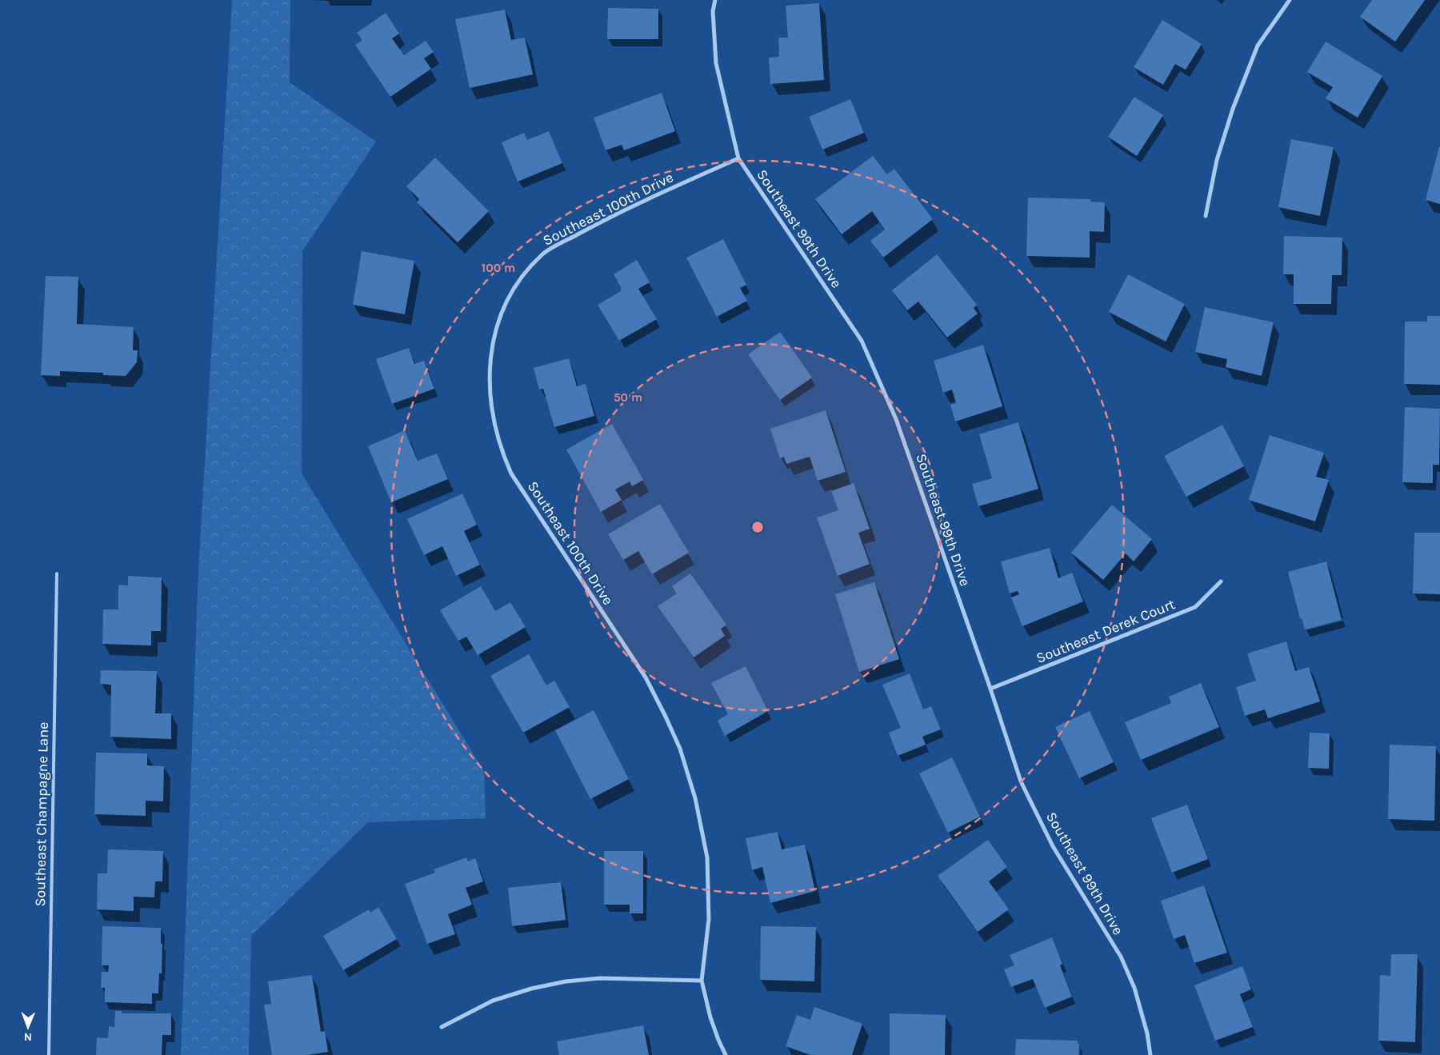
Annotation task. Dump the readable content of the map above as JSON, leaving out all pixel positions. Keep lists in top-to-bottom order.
{
  "streets": {
    "street": ["Southeast 100th Drive", "Southeast 99th Drive", "Southeast Derek Court"],
    "lane": ["Southeast Champagne Lane"]
  },
  "crossings": [
    ["Southeast 100th Drive", "Southeast 99th Drive"],
    ["Southeast 99th Drive", "Southeast Derek Court"]
  ],
  "north": "bottom",
  "rings": ["100 m", "50 m"]
}
